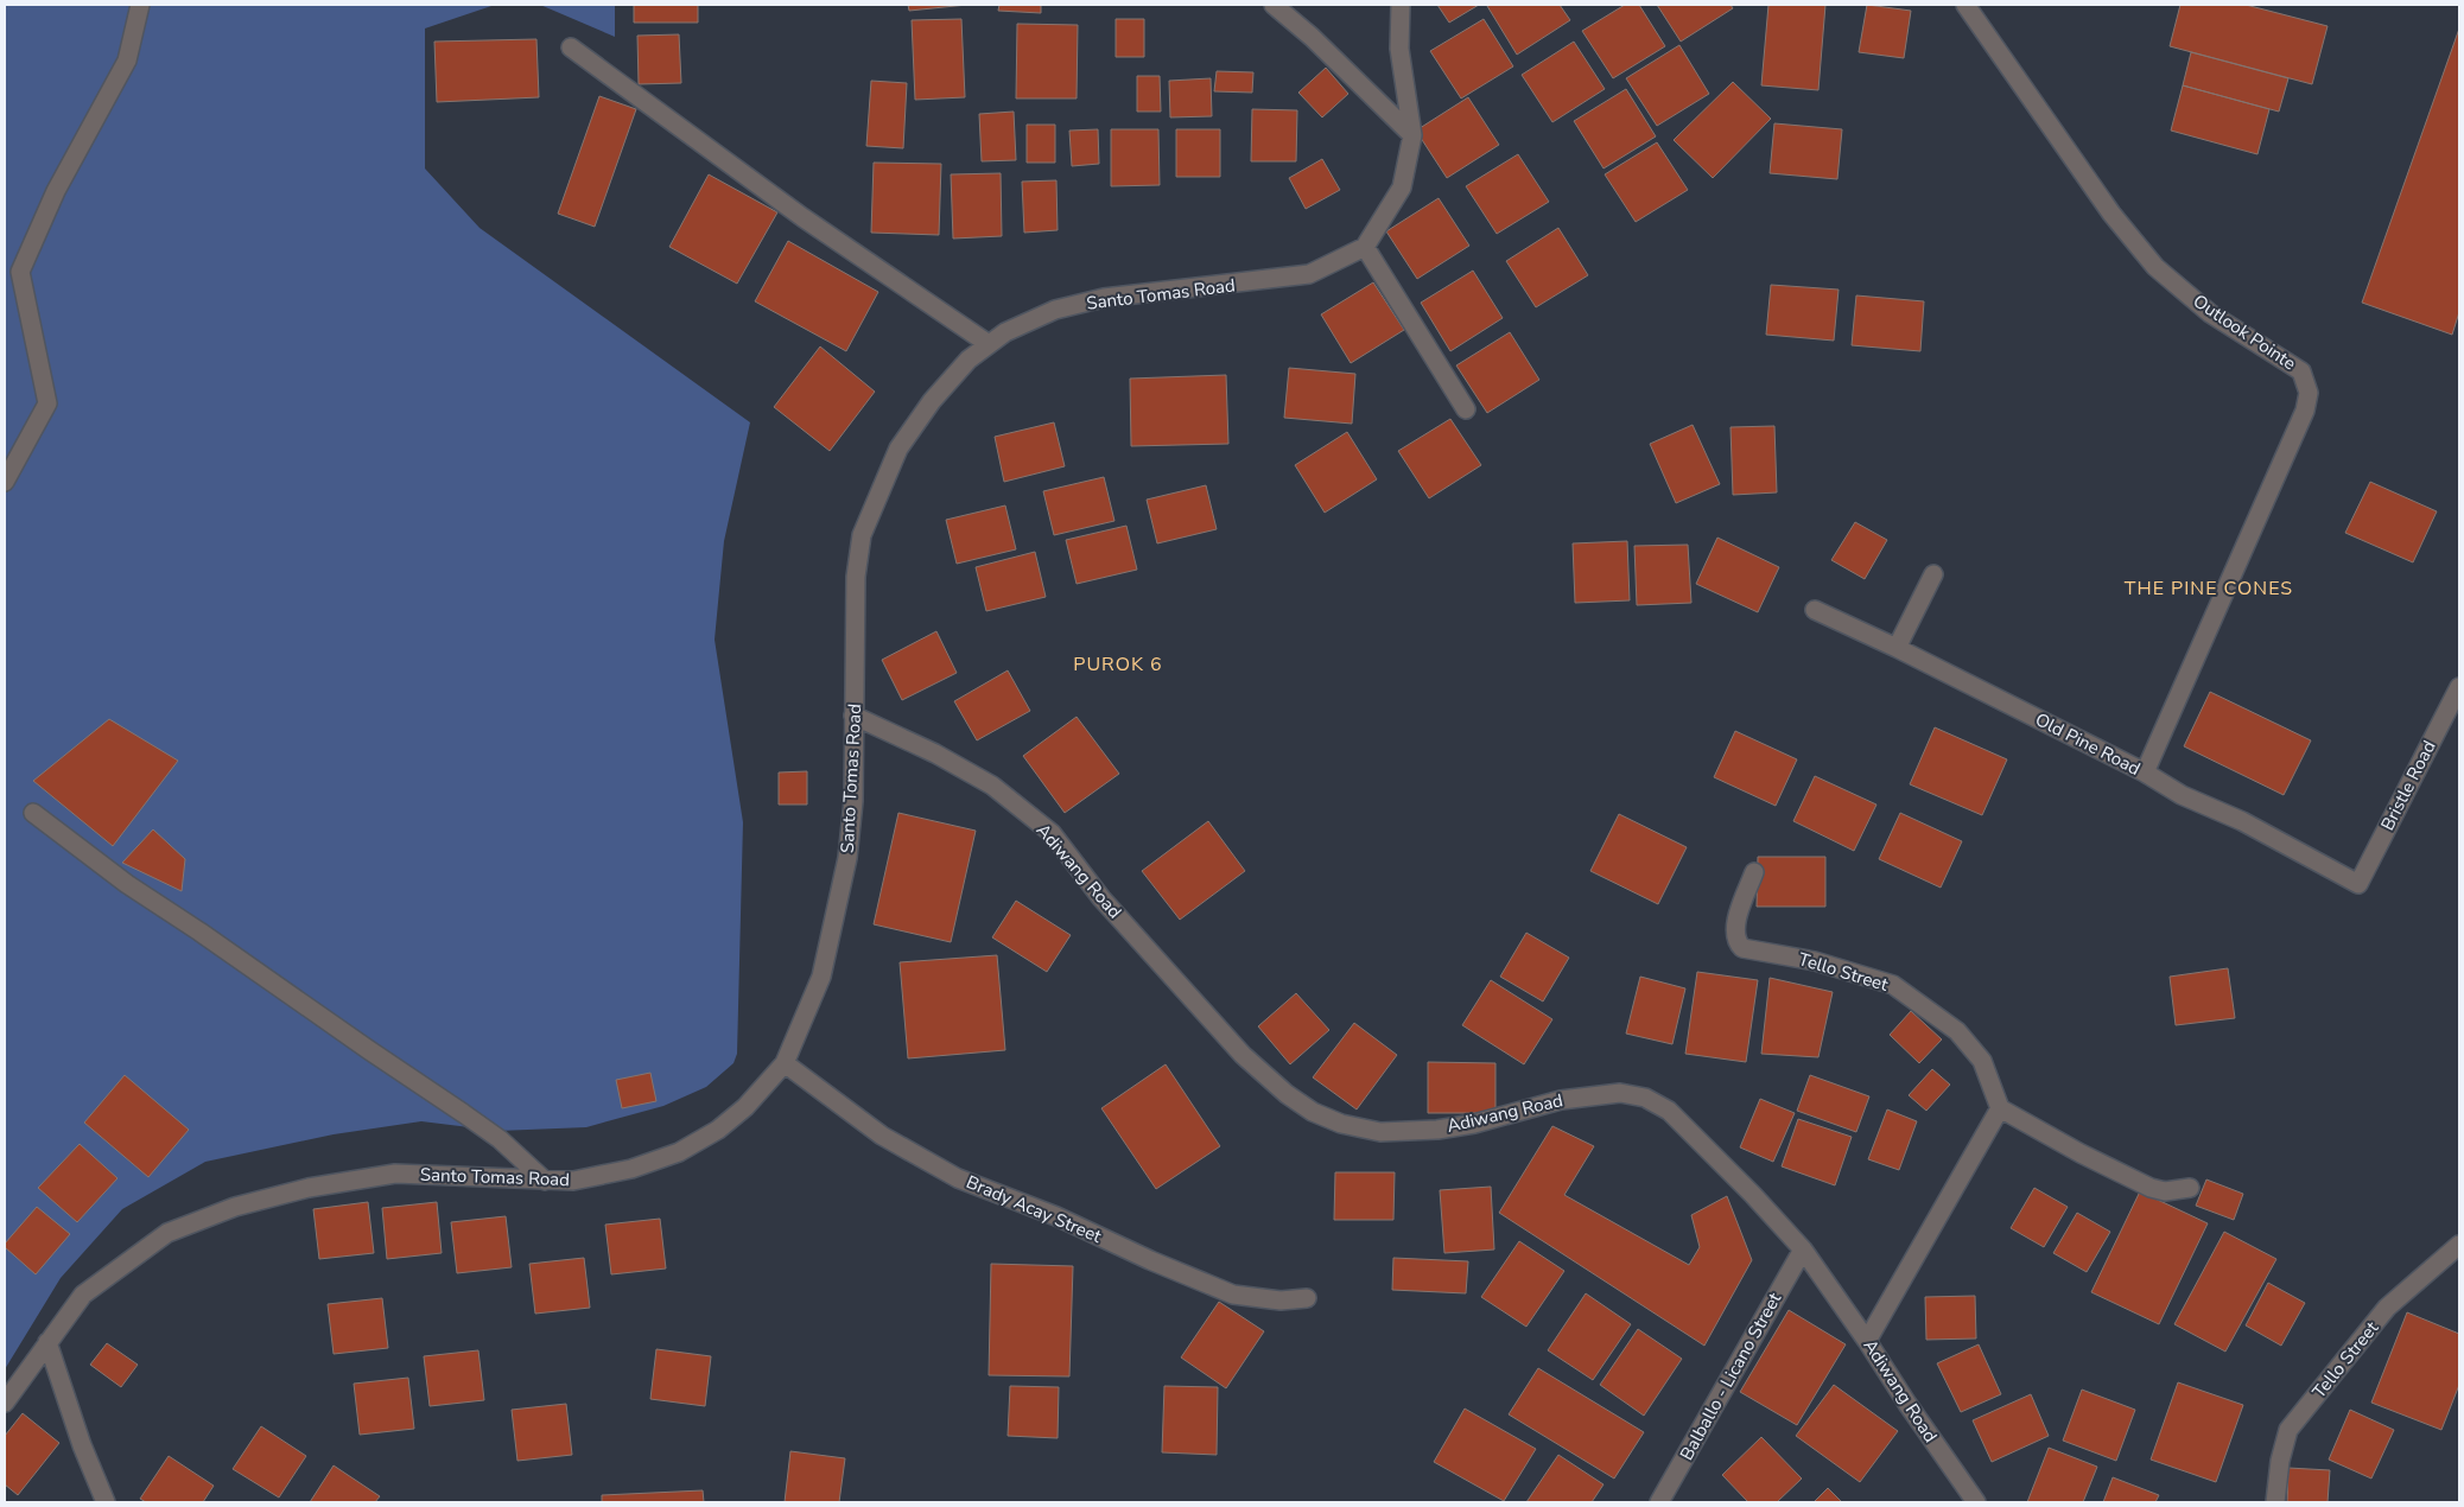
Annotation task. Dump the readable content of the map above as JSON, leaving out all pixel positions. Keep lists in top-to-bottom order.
{
  "streets": {
    "street": [
      "Santo Tomas Road",
      "Outlook Pointe",
      "Old Pine Road",
      "Bristle Road",
      "Adiwang Road",
      "Tello Street",
      "Brady Acay Street",
      "Balballo - Licano Street"
    ]
  },
  "crossings": [
    ["Santo Tomas Road", "Adiwang Road"],
    ["Santo Tomas Road", "Brady Acay Street"],
    ["Outlook Pointe", "Old Pine Road"],
    ["Old Pine Road", "Bristle Road"],
    ["Adiwang Road", "Balballo - Licano Street"]
  ],
  "districts": ["THE PINE CONES", "PUROK 6"]
}
